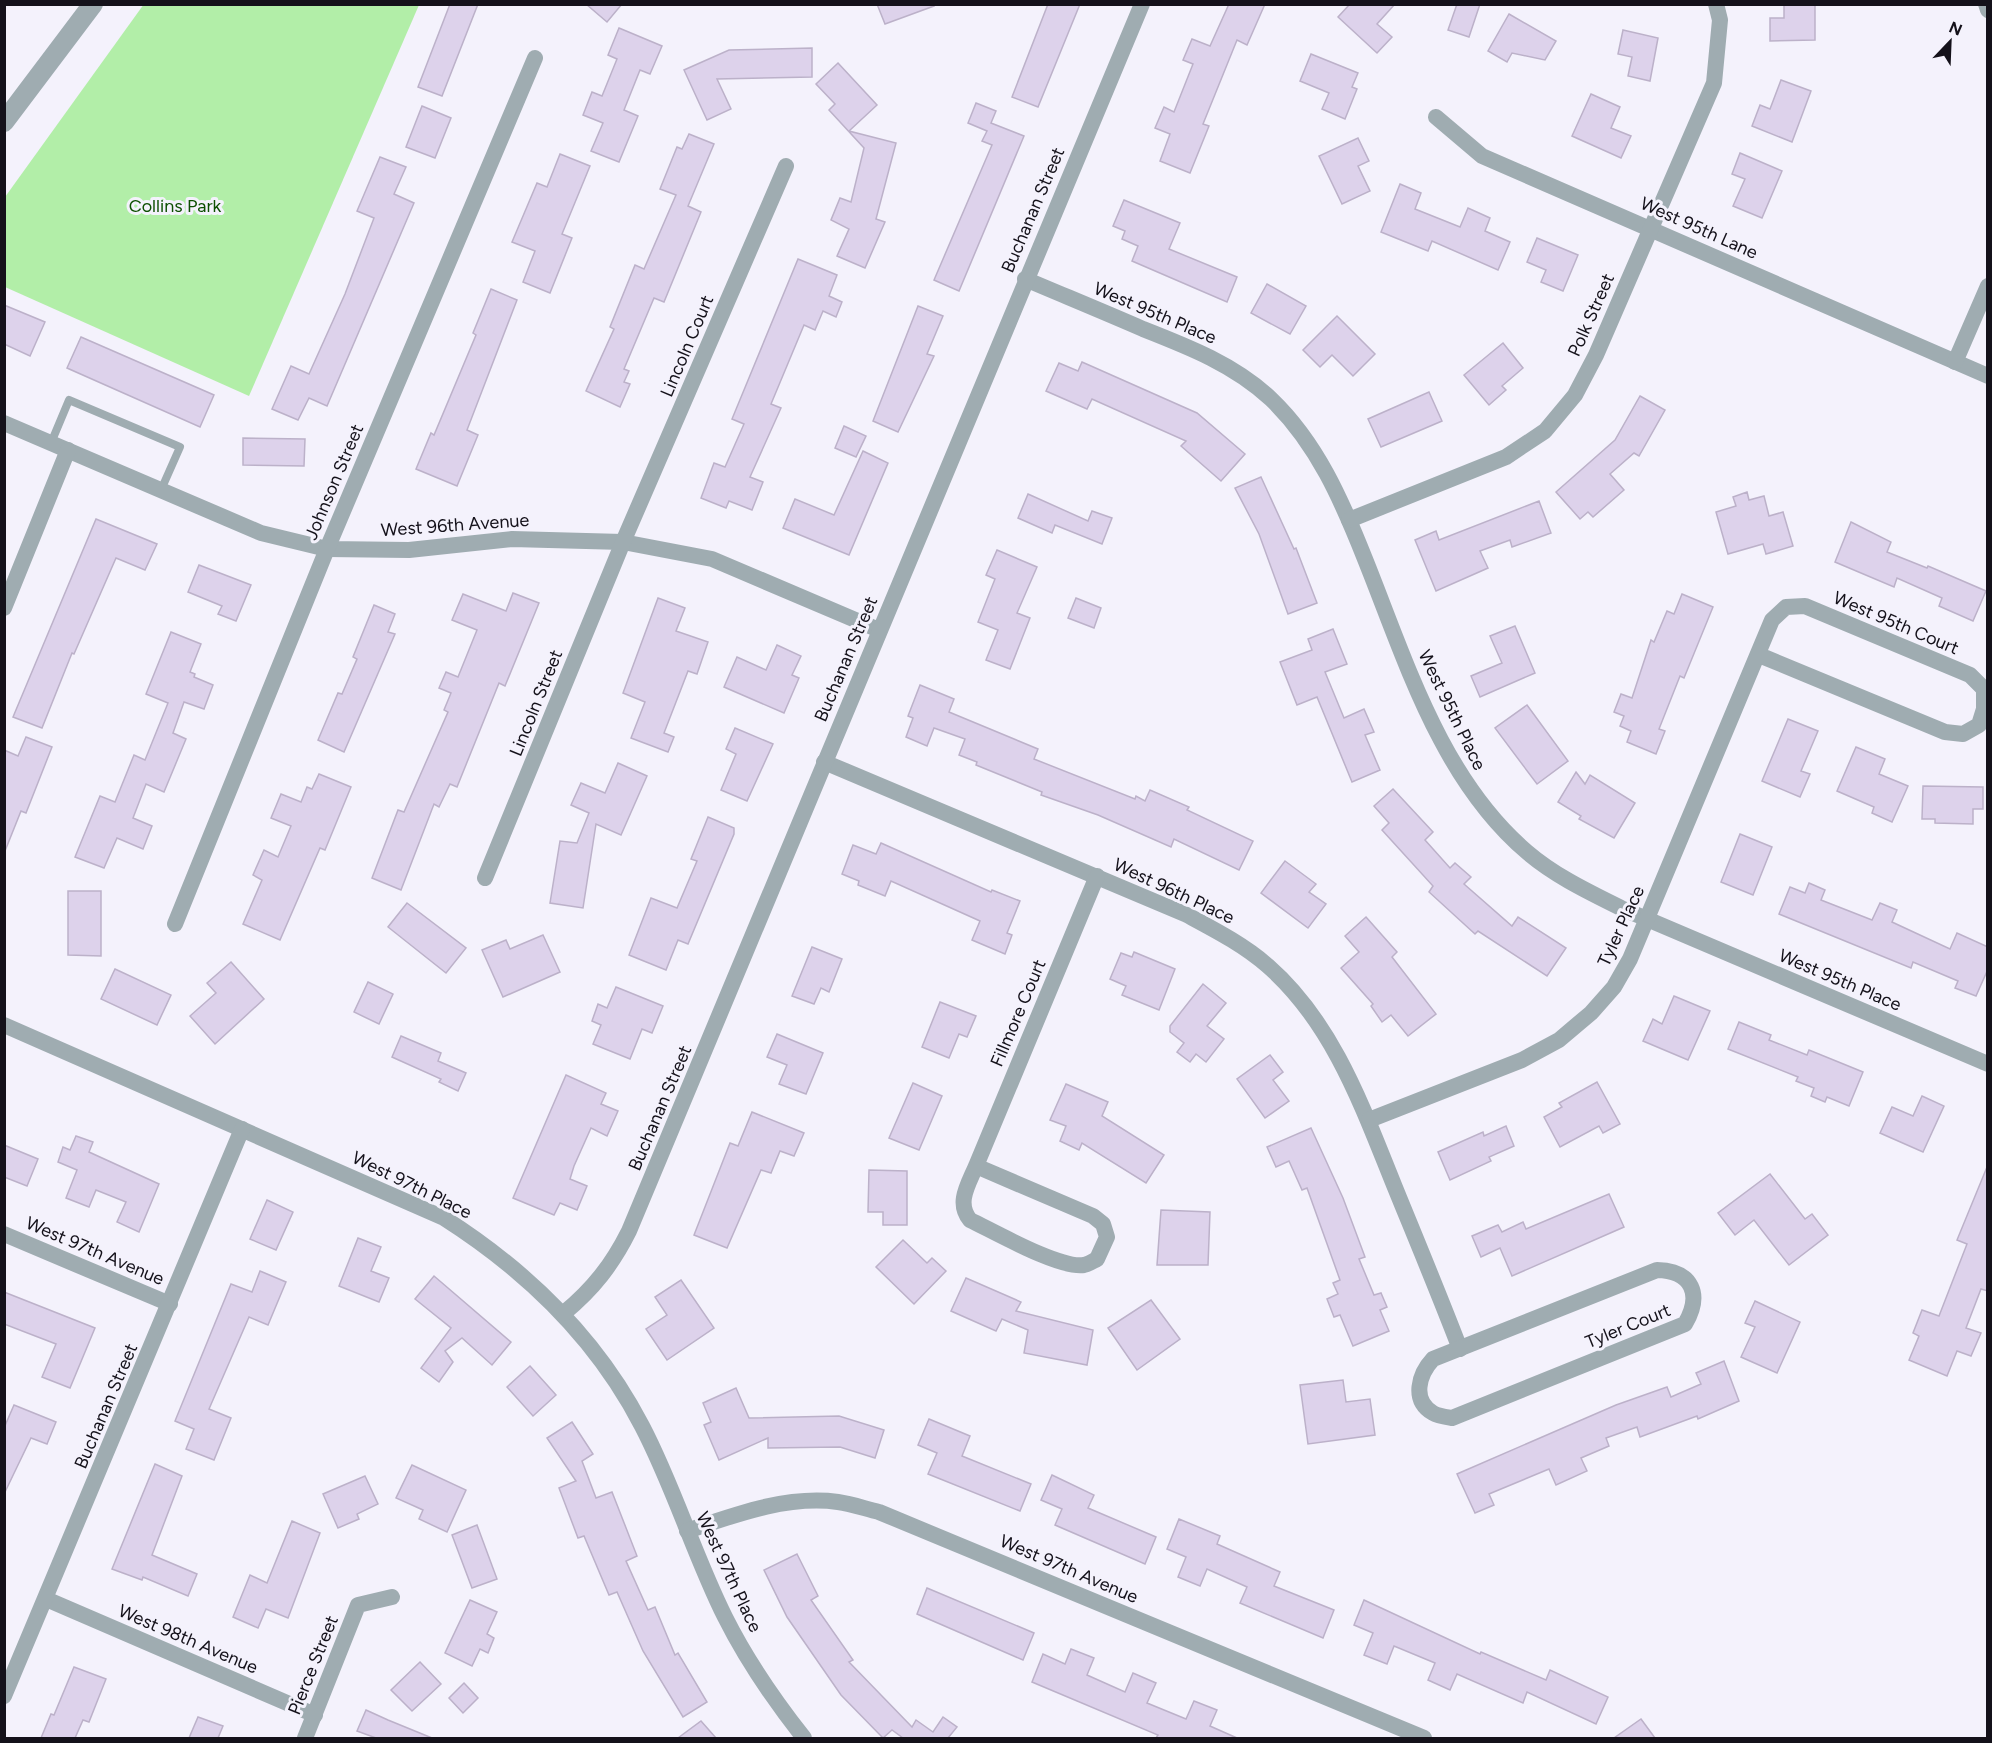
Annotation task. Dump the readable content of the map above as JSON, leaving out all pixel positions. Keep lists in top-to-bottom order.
{
  "streets": {
    "street": [
      "Buchanan Street",
      "West 95th Lane",
      "West 95th Place",
      "Polk Street",
      "Lincoln Court",
      "Johnson Street",
      "West 96th Avenue",
      "West 95th Court",
      "Lincoln Street",
      "West 96th Place",
      "Tyler Place",
      "Fillmore Court",
      "West 97th Place",
      "West 97th Avenue",
      "Tyler Court",
      "West 98th Avenue",
      "Pierce Street"
    ]
  },
  "crossings": [
    ["Buchanan Street", "West 95th Place"],
    ["Buchanan Street", "West 96th Avenue"],
    ["Buchanan Street", "West 96th Place"],
    ["Buchanan Street", "West 97th Place"],
    ["Buchanan Street", "West 97th Avenue"],
    ["Buchanan Street", "West 98th Avenue"],
    ["West 95th Lane", "Polk Street"],
    ["West 95th Place", "Polk Street"],
    ["West 95th Place", "Tyler Place"],
    ["Lincoln Court", "West 96th Avenue"],
    ["Lincoln Court", "Lincoln Street"],
    ["Johnson Street", "West 96th Avenue"],
    ["West 96th Avenue", "Lincoln Street"],
    ["West 95th Court", "Tyler Place"],
    ["West 96th Place", "Tyler Place"],
    ["West 96th Place", "Fillmore Court"],
    ["West 96th Place", "Tyler Court"],
    ["West 97th Place", "West 97th Avenue"],
    ["West 98th Avenue", "Pierce Street"]
  ],
  "parks": ["Collins Park"],
  "north": "top right"
}
